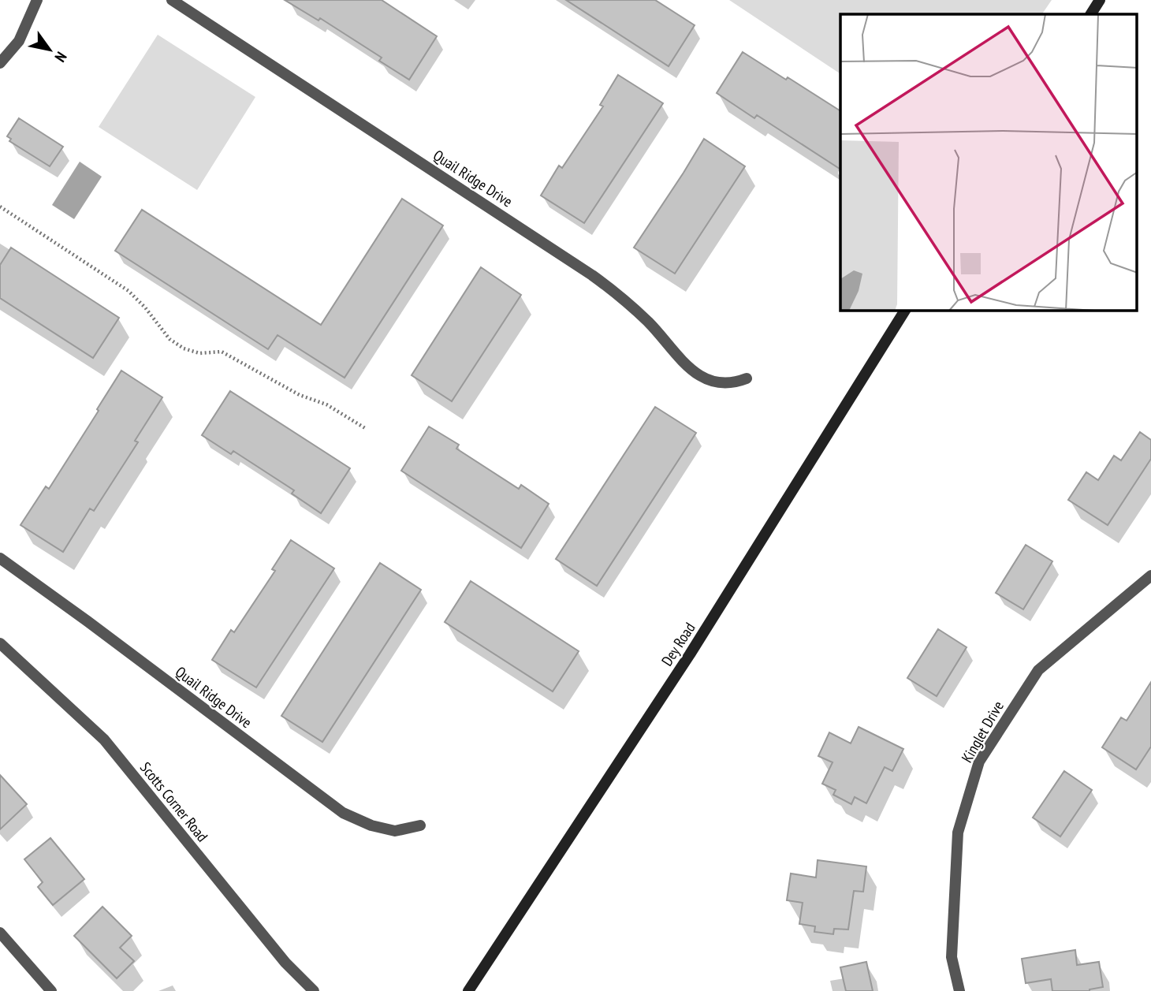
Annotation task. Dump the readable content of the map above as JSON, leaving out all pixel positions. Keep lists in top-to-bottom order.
{
  "streets": {
    "main road": ["Dey Road"],
    "street": ["Quail Ridge Drive", "Kinglet Drive", "Scotts Corner Road"]
  },
  "north": "bottom right"
}
